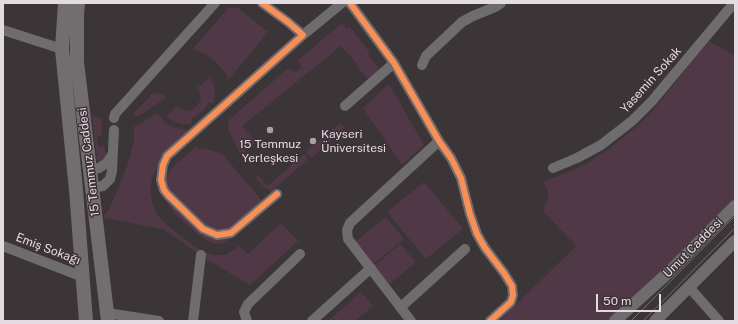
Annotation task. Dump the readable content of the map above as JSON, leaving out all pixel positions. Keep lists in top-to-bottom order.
{
  "streets": {
    "main road": ["15 Temmuz Caddesi"],
    "street": ["Yasemin Sokak", "Umut Caddesi", "Emiş Sokağı"]
  },
  "crossings": [
    ["15 Temmuz Caddesi", "Emiş Sokağı"]
  ],
  "places": ["15 Temmuz Yerleşkesi", "Kayseri Üniversitesi"],
  "scale_bar": "50 m"
}
